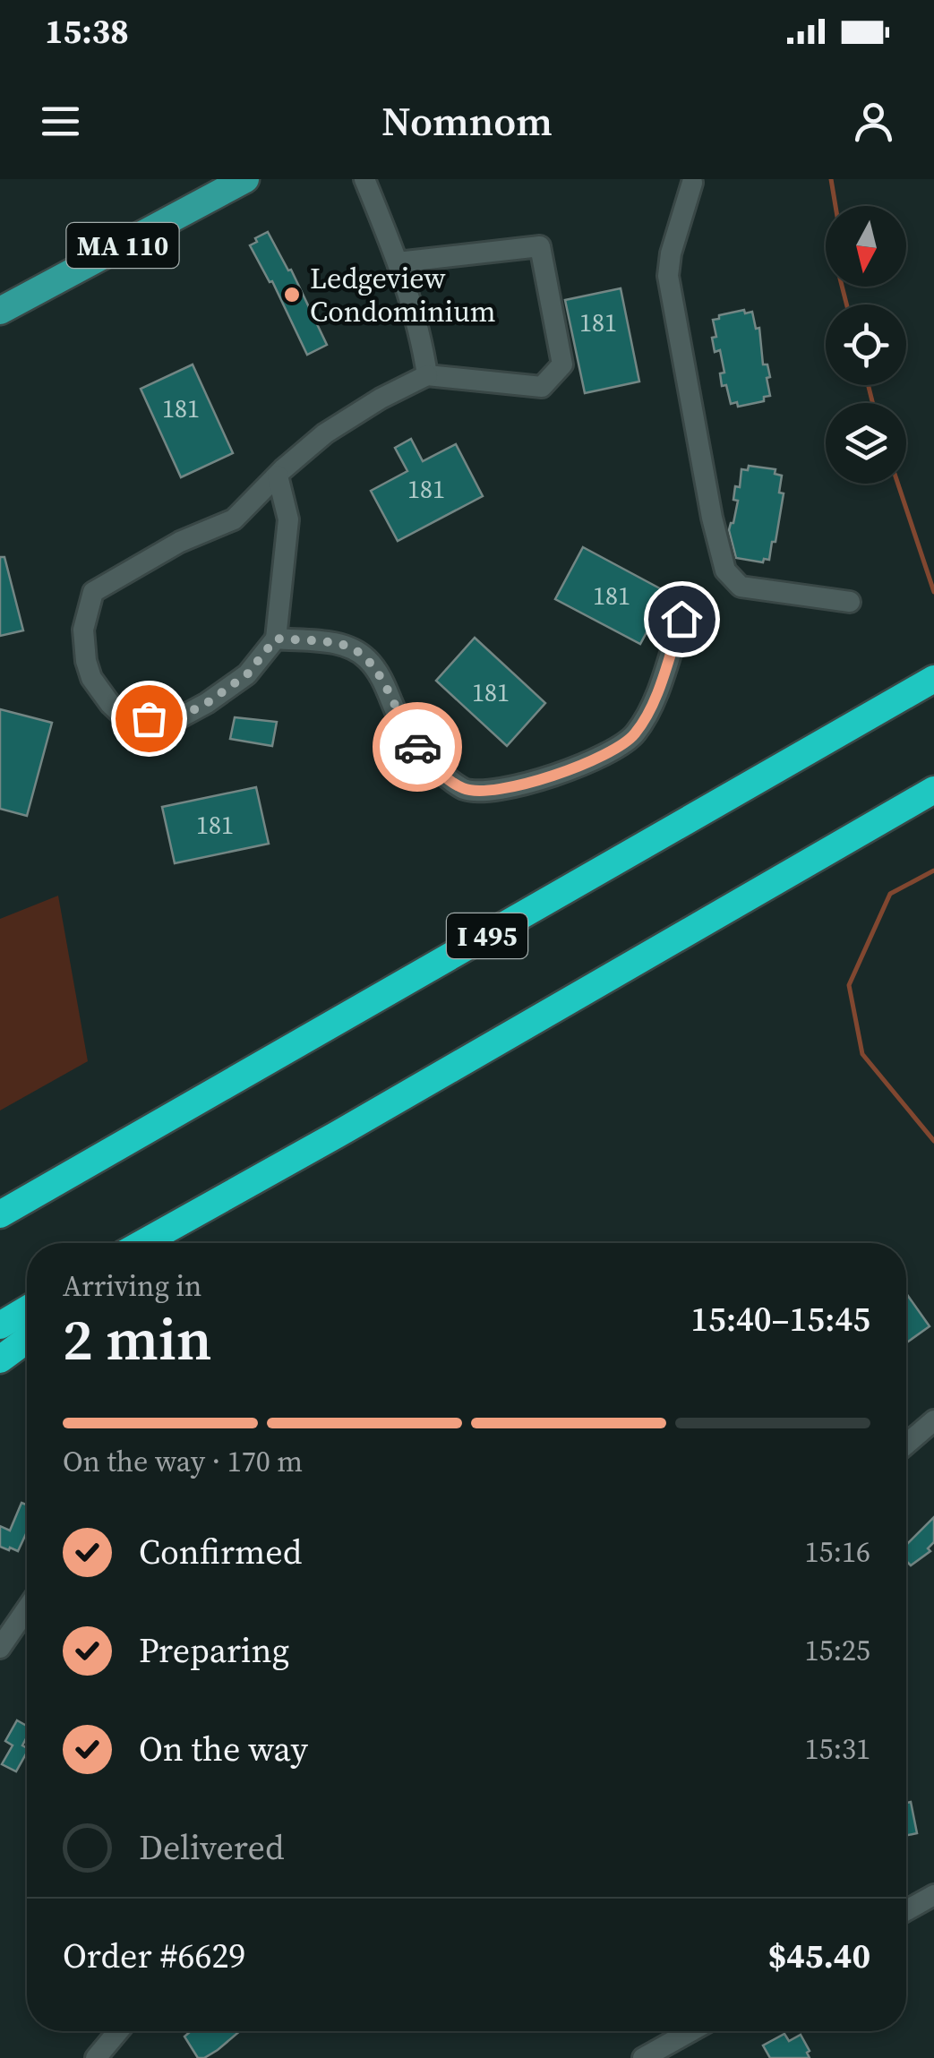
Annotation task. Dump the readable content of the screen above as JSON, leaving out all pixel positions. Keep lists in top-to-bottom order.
{
  "streets": {
    "highway": ["I 495"],
    "main road": ["MA 110"]
  },
  "places": ["Ledgeview Condominium"],
  "house_numbers": [
    "181",
    "181",
    "181",
    "181",
    "181",
    "181"
  ],
  "north": "bottom",
  "page": {
    "status": "15:38",
    "header": "Nomnom",
    "heading": ["2 min", "Arriving in", "15:40–15:45"],
    "panel": ["Order #6629", "$45.40"],
    "bar": "On the way · 170 m",
    "list": [
      ["Confirmed", "15:16"],
      ["Preparing", "15:25"],
      ["On the way", "15:31"],
      "Delivered"
    ]
  }
}
